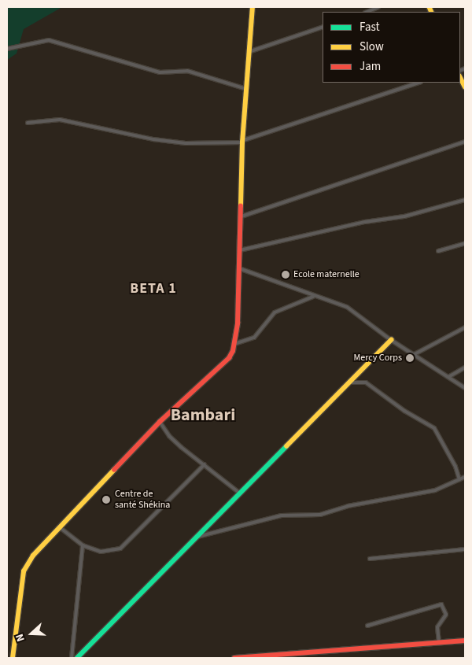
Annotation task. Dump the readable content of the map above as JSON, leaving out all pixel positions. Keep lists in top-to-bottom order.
{
  "districts": ["BETA 1", "Bambari"],
  "places": ["Ecole maternelle", "Mercy Corps", "Centre de santé Shékina"],
  "legend": ["Fast", "Slow", "Jam"],
  "north": "left"
}
